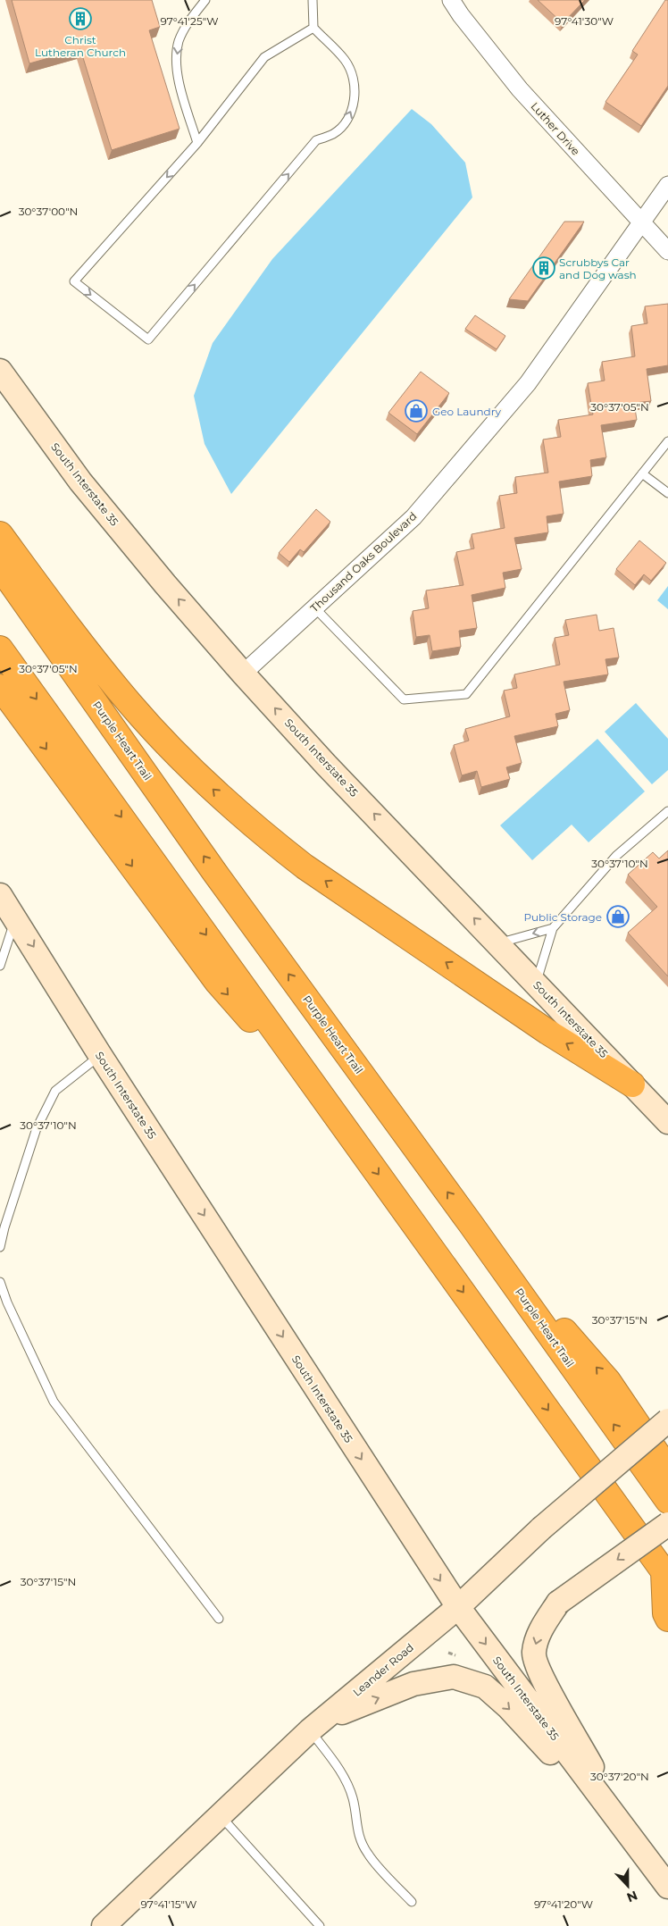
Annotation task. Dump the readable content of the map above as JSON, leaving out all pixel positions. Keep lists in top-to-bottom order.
{
  "streets": {
    "highway": ["Purple Heart Trail"],
    "main road": ["South Interstate 35", "Leander Road"],
    "street": ["Luther Drive", "Thousand Oaks Boulevard"]
  },
  "crossings": [
    ["Luther Drive", "Thousand Oaks Boulevard"],
    ["South Interstate 35", "Thousand Oaks Boulevard"],
    ["South Interstate 35", "Leander Road"]
  ],
  "places": {
    "building": ["Christ Lutheran Church", "Scrubbys Car and Dog wash"],
    "shop": ["Geo Laundry", "Public Storage"]
  },
  "north": "bottom",
  "coordinates": [
    "97°41'25\"W",
    "97°41'30\"W",
    "30°37'00\"N",
    "30°37'05\"N",
    "30°37'10\"N",
    "30°37'15\"N",
    "30°37'20\"N",
    "97°41'15\"W",
    "97°41'20\"W"
  ]
}
